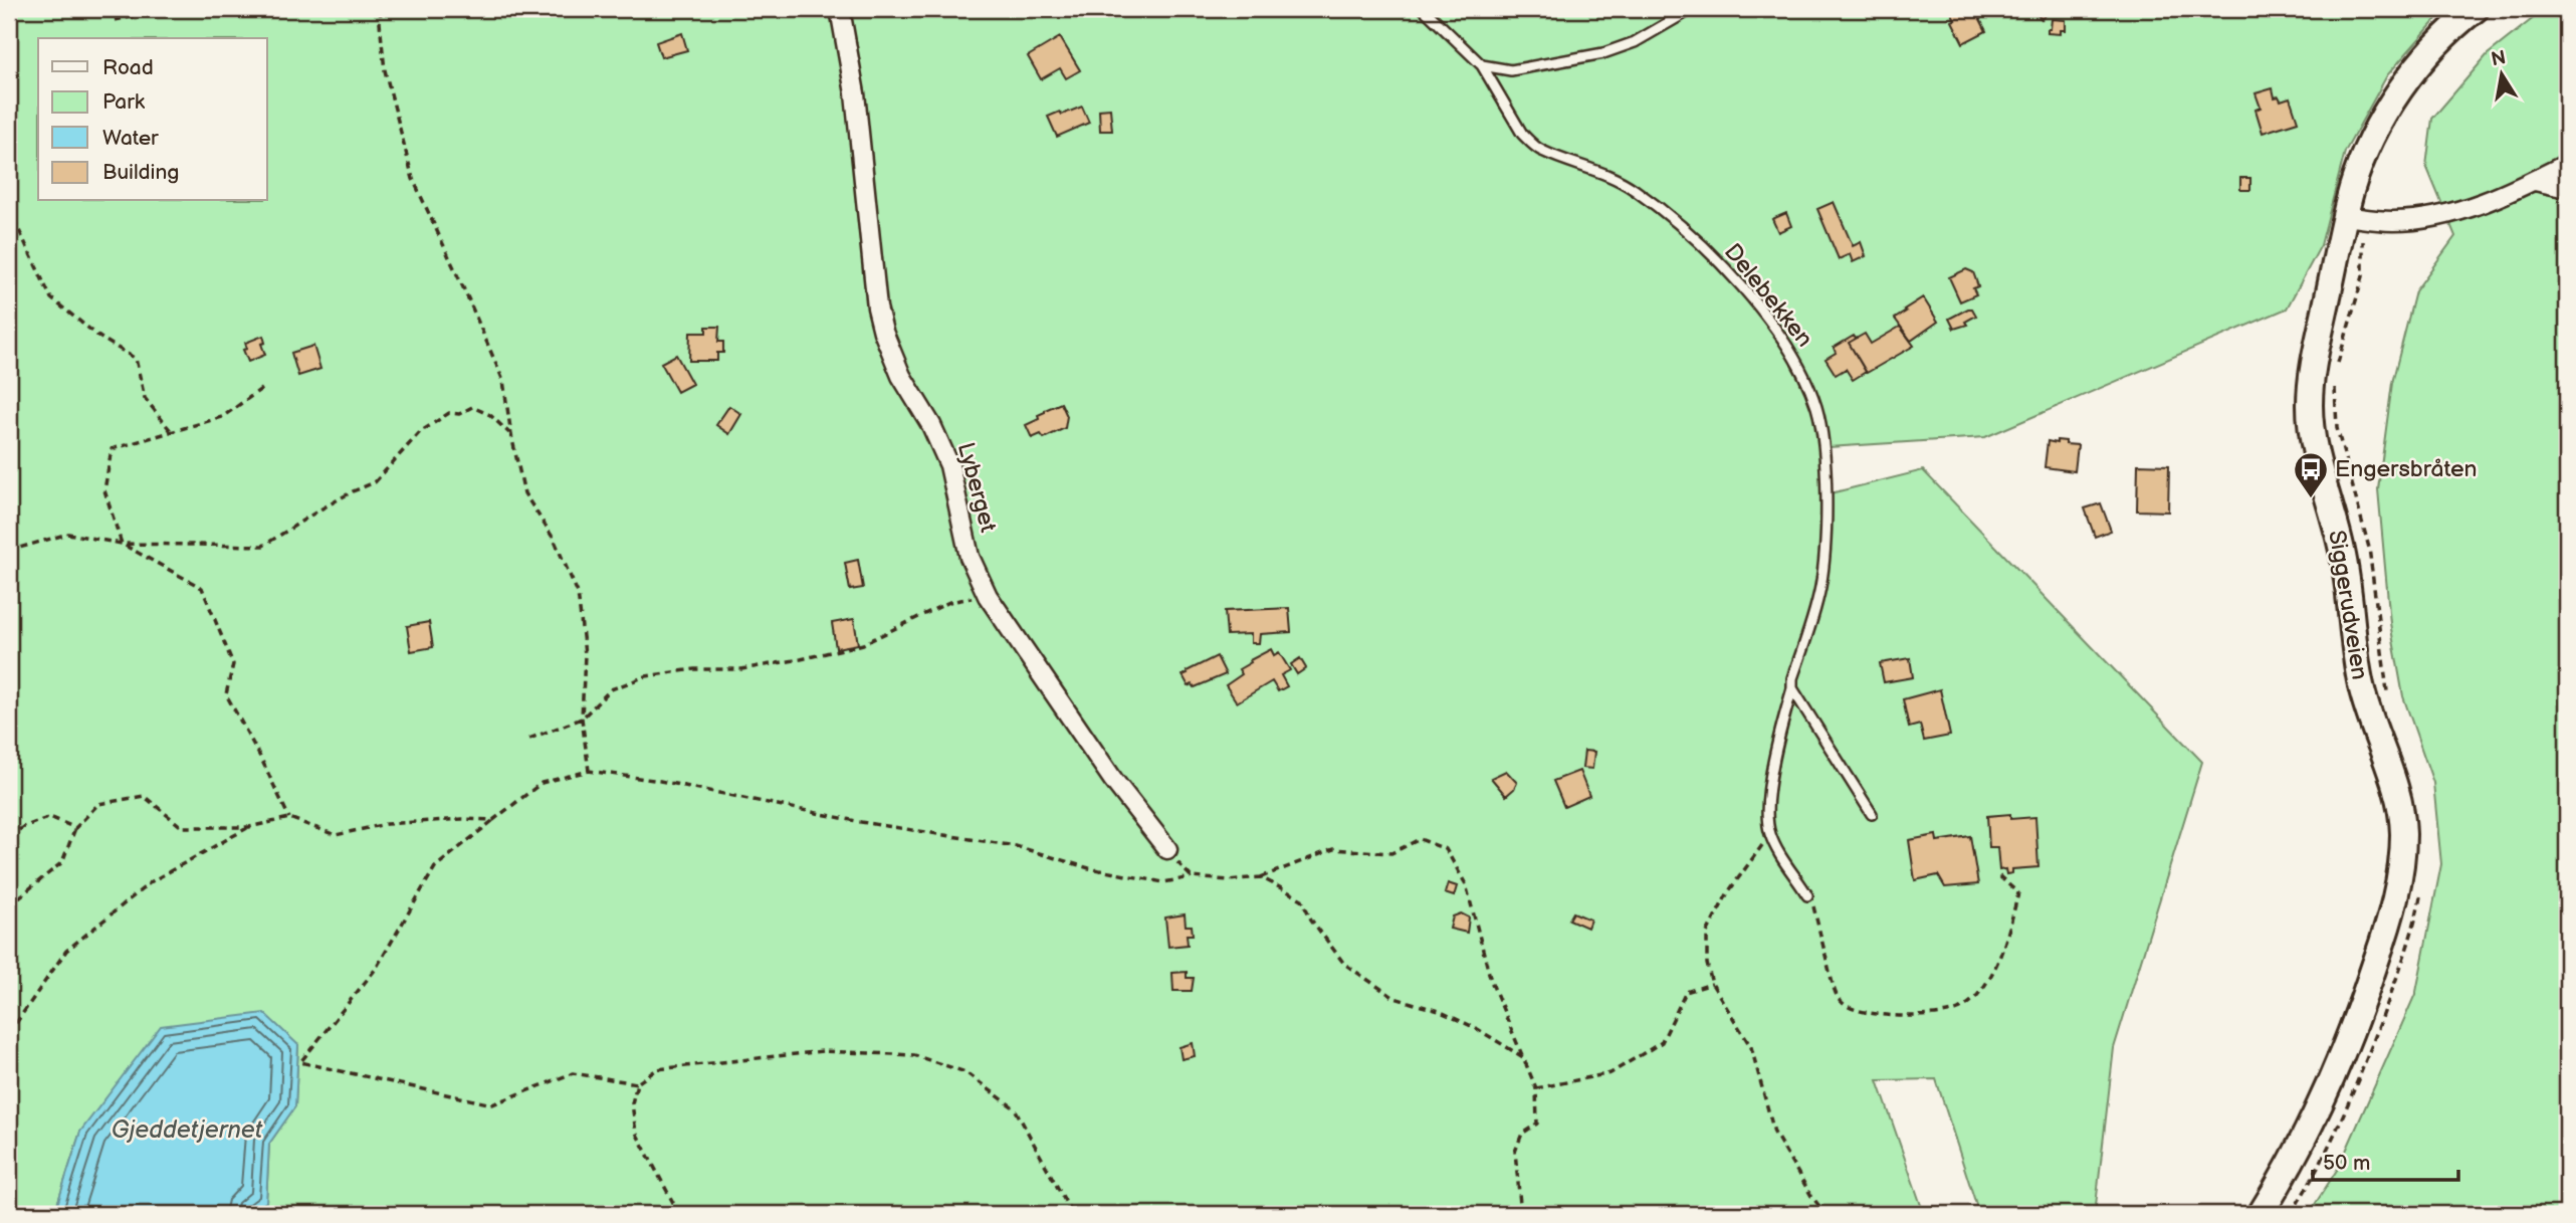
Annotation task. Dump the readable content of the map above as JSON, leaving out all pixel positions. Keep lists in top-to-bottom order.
{
  "streets": {
    "main road": ["Siggerudveien"],
    "street": ["Lyberget"],
    "lane": ["Delebekken"]
  },
  "water": ["Gjeddetjernet"],
  "places": {
    "bus stop": ["Engersbråten"]
  },
  "legend": [
    "Road",
    "Park",
    "Water",
    "Building"
  ],
  "scale_bar": "50 m",
  "north": "top"
}
